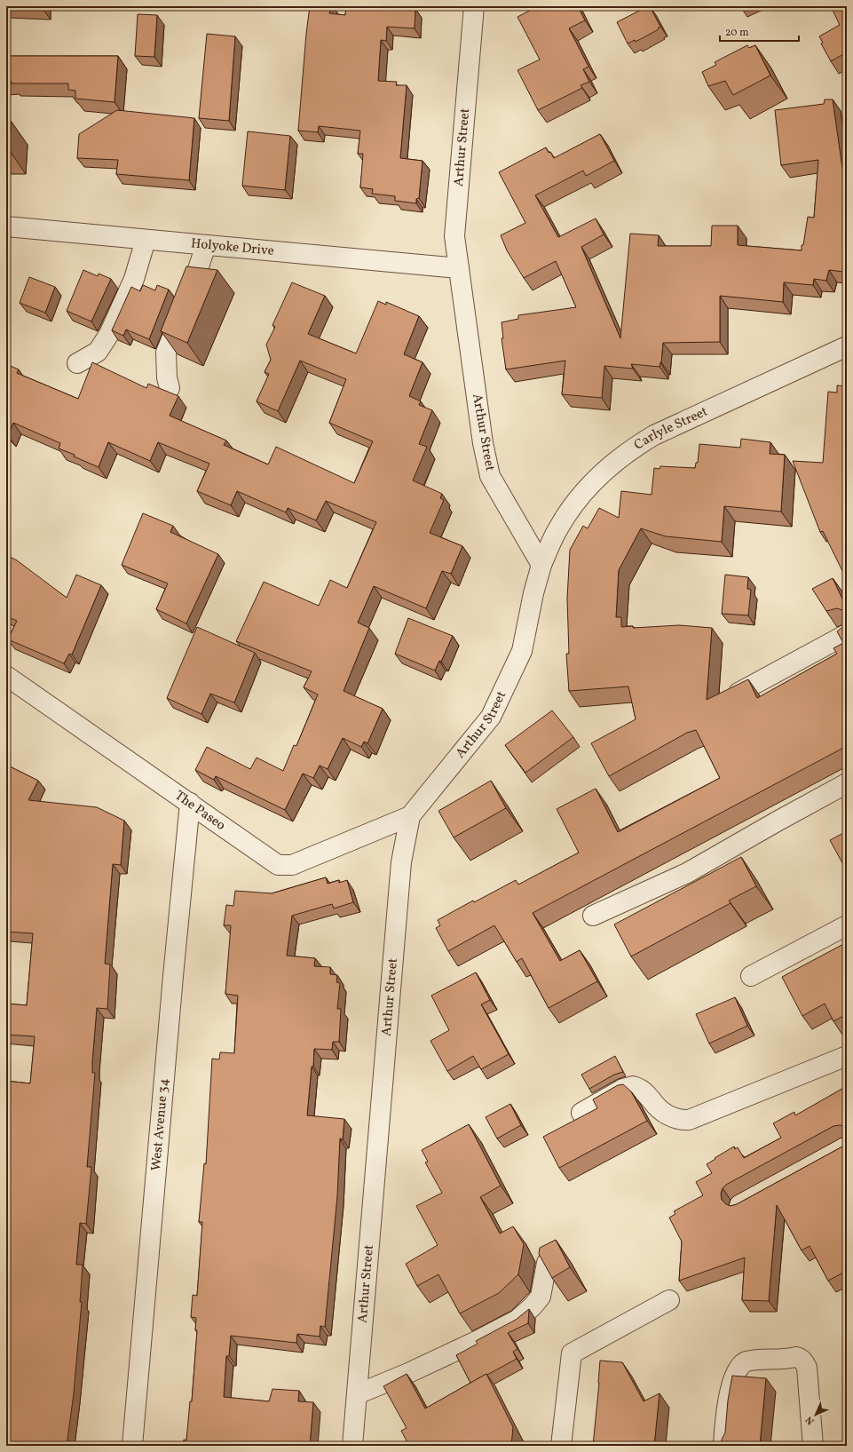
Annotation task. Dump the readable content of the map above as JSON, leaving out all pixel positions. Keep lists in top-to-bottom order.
{
  "streets": {
    "street": [
      "Arthur Street",
      "Holyoke Drive",
      "Carlyle Street",
      "The Paseo",
      "West Avenue 34"
    ]
  },
  "crossings": [
    ["Arthur Street", "Holyoke Drive"],
    ["Arthur Street", "Carlyle Street"],
    ["Arthur Street", "The Paseo"],
    ["The Paseo", "West Avenue 34"]
  ],
  "scale_bar": "20 m",
  "north": "bottom left"
}
